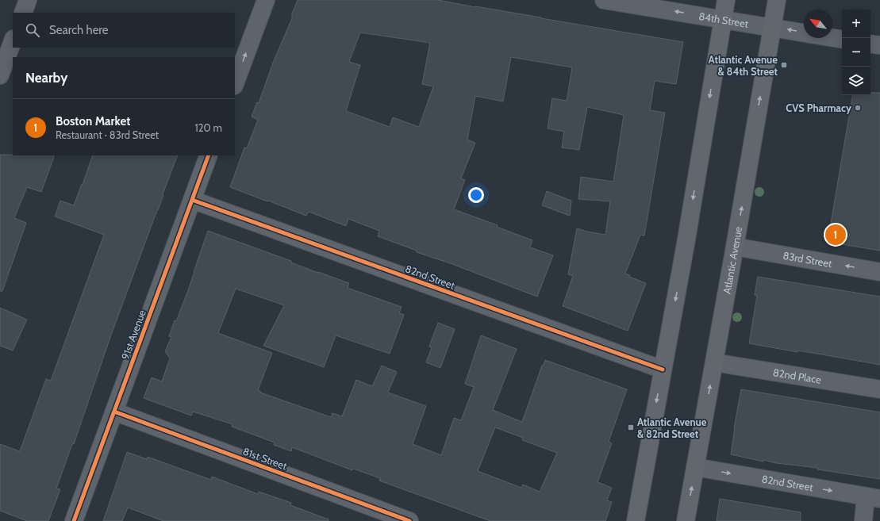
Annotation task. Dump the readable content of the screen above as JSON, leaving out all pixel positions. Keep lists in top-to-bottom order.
{
  "streets": {
    "main road": ["Atlantic Avenue"],
    "street": [
      "84th Street",
      "83rd Street",
      "82nd Street",
      "91st Avenue",
      "82nd Place",
      "81st Street"
    ]
  },
  "crossings": [
    ["84th Street", "Atlantic Avenue"],
    ["83rd Street", "Atlantic Avenue"],
    ["Atlantic Avenue", "82nd Street"],
    ["Atlantic Avenue", "82nd Place"],
    ["82nd Street", "91st Avenue"],
    ["91st Avenue", "81st Street"]
  ],
  "one_way": ["84th Street", "83rd Street"],
  "places": {
    "transit": ["Atlantic Avenue & 84th Street", "Atlantic Avenue & 82nd Street"],
    "other": ["CVS Pharmacy"]
  },
  "north": "top left",
  "page": {
    "map_buttons": ["+", "−"],
    "search": "Search here",
    "heading": "Nearby",
    "list": [
      {
        "mark": "1",
        "name": "Boston Market",
        "note": "Restaurant · 83rd Street",
        "value": "120 m"
      }
    ],
    "pins": "1"
  }
}
